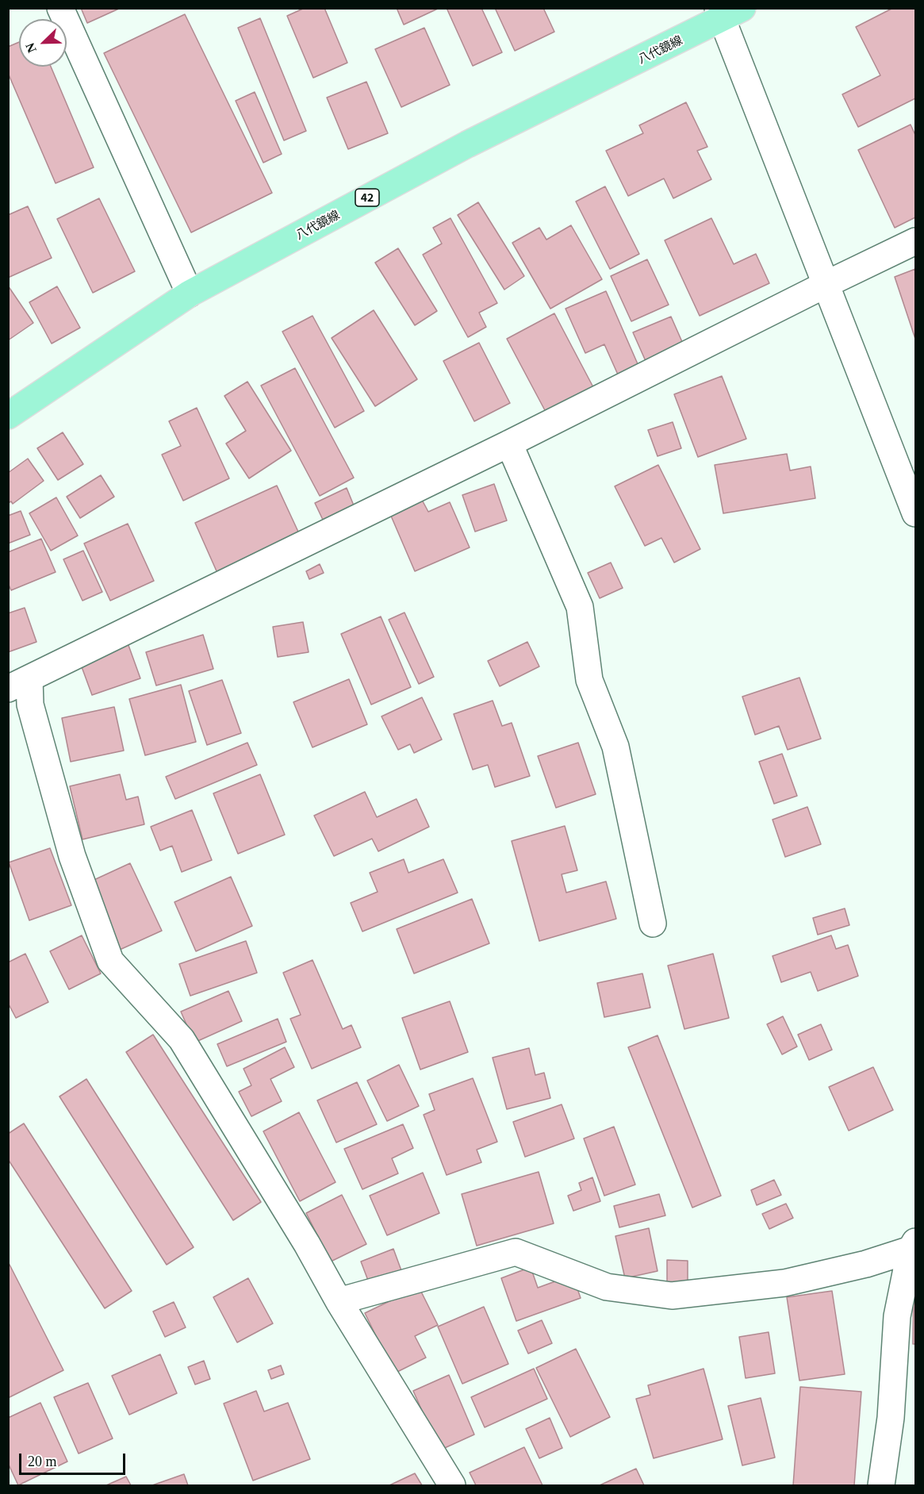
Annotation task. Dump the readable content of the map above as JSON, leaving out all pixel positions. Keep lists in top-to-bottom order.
{
  "streets": {
    "main road": ["八代鏡線", "42"]
  },
  "scale_bar": "20 m",
  "north": "bottom left"
}
